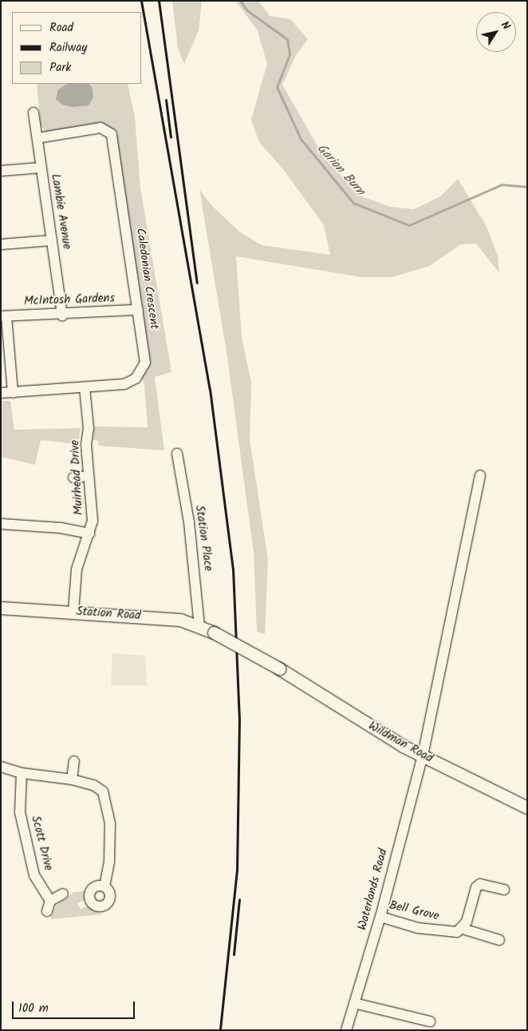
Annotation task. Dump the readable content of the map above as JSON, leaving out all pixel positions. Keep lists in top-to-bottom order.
{
  "streets": {
    "main road": ["Station Road", "Wildman Road"],
    "street": [
      "Lambie Avenue",
      "Caledonian Crescent",
      "McIntosh Gardens",
      "Muirhead Drive",
      "Station Place",
      "Scott Drive",
      "Waterlands Road",
      "Bell Grove"
    ]
  },
  "crossings": [
    ["Lambie Avenue", "Caledonian Crescent"],
    ["Lambie Avenue", "McIntosh Gardens"],
    ["Caledonian Crescent", "McIntosh Gardens"],
    ["Caledonian Crescent", "Muirhead Drive"],
    ["Muirhead Drive", "Station Road"],
    ["Station Place", "Station Road"],
    ["Station Road", "Wildman Road"],
    ["Wildman Road", "Waterlands Road"],
    ["Waterlands Road", "Bell Grove"]
  ],
  "water": ["Garion Burn"],
  "legend": ["Road", "Railway", "Park"],
  "scale_bar": "100 m",
  "north": "top right"
}
